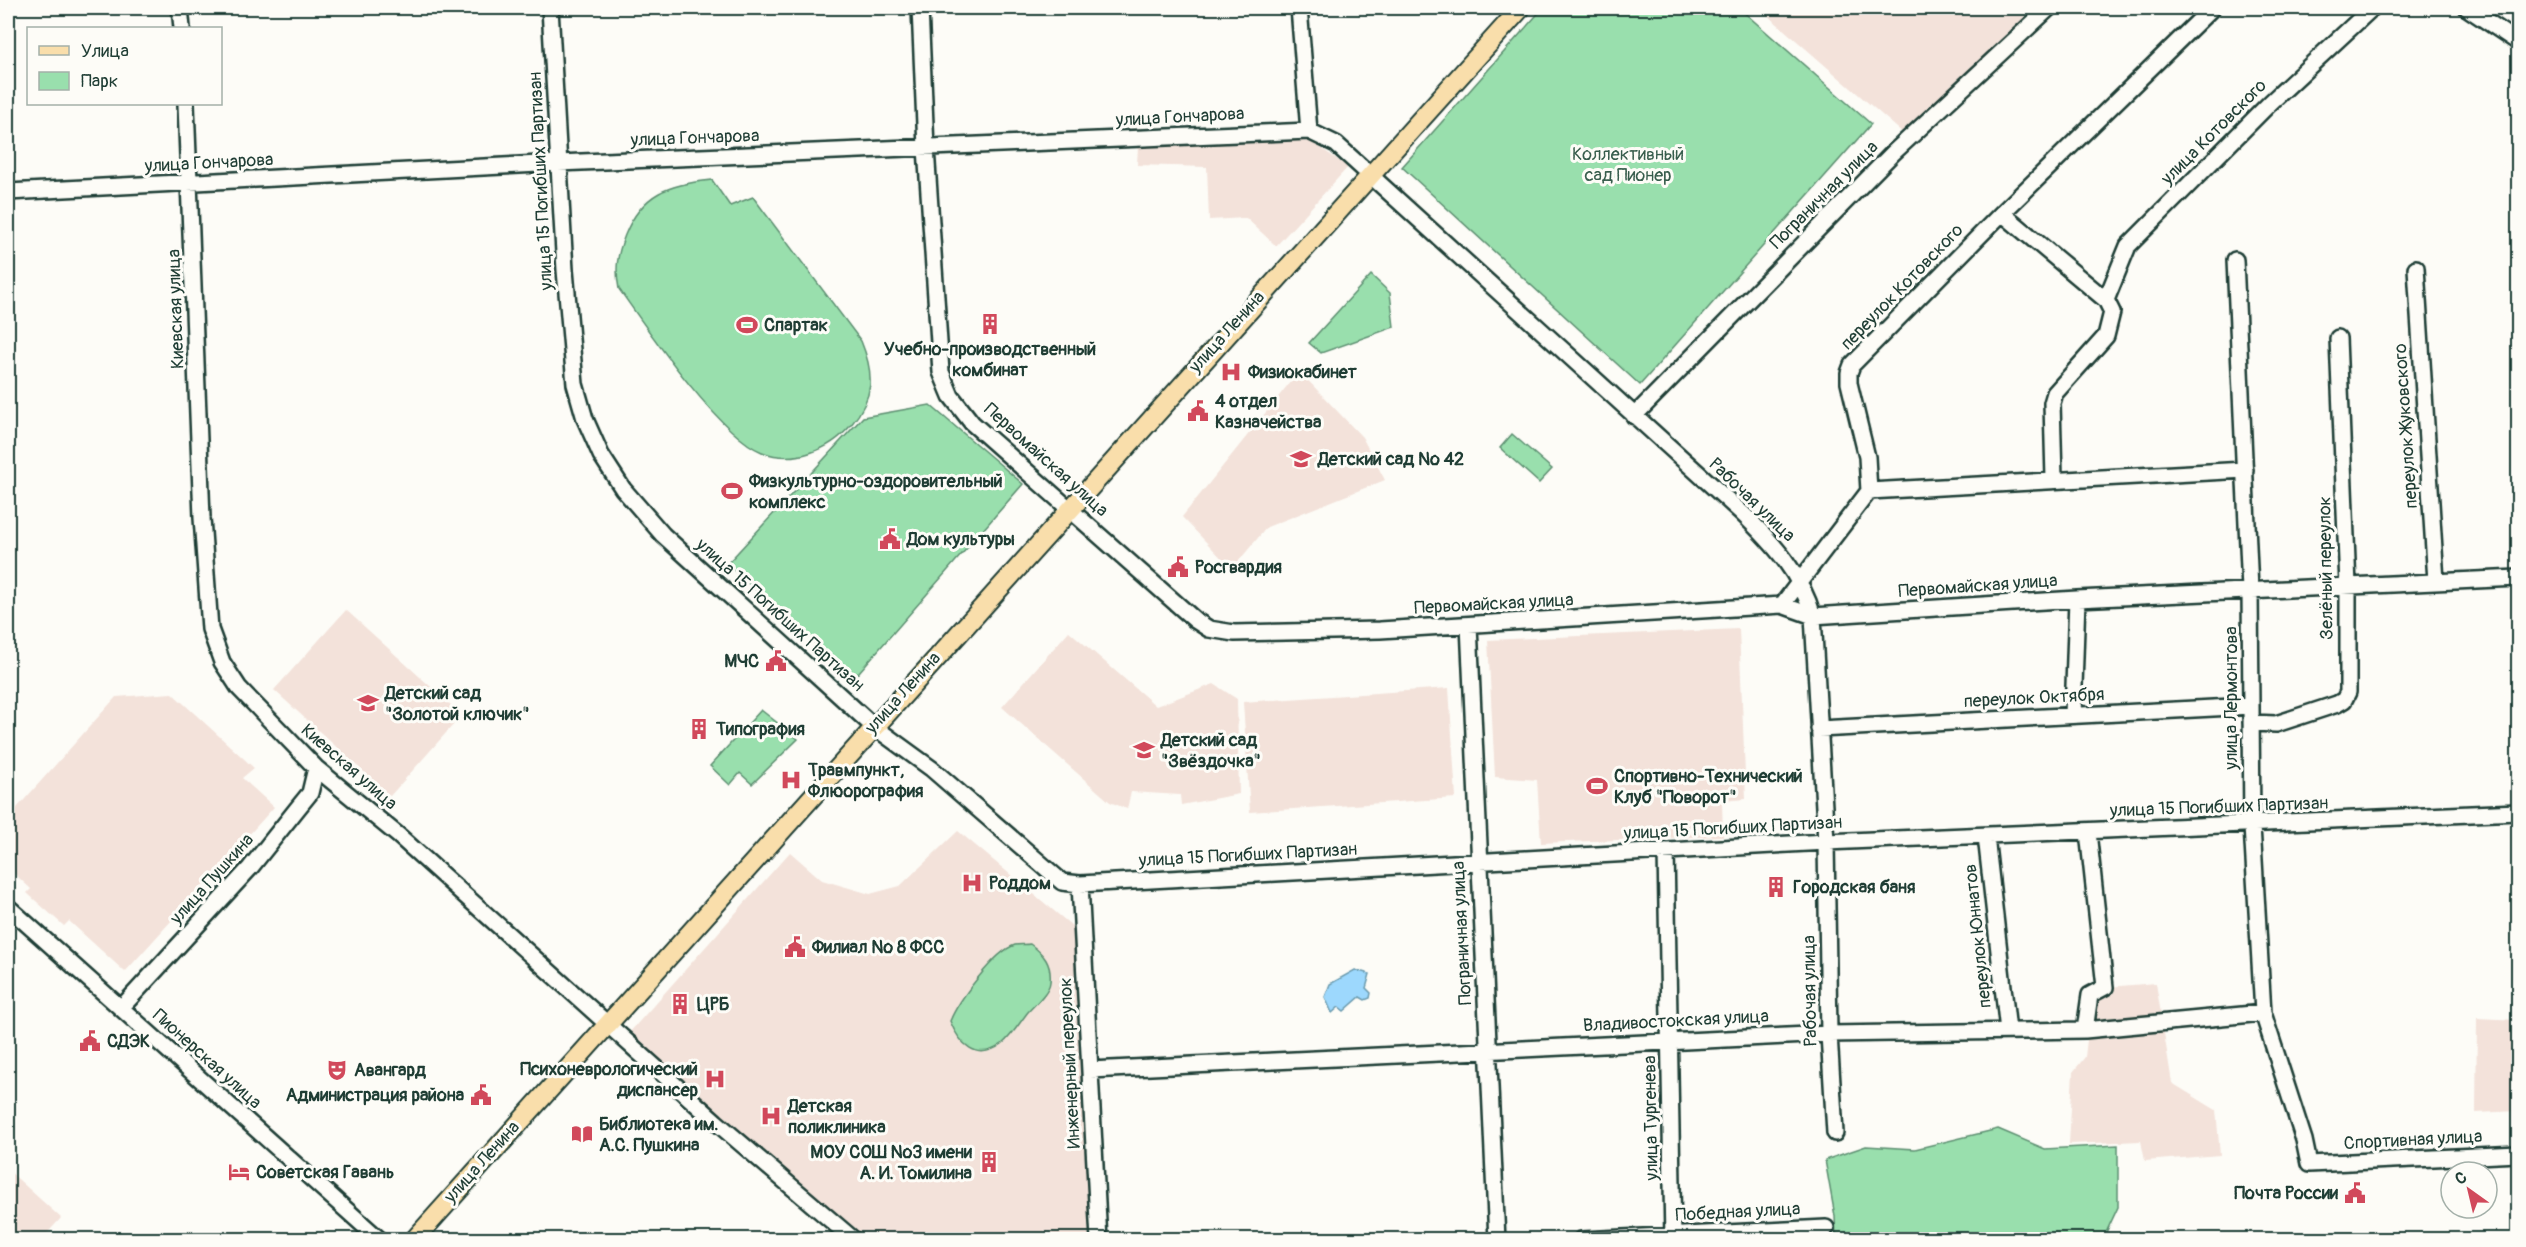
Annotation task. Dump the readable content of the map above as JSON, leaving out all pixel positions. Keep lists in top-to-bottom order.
{
  "streets": {
    "main road": ["улица Ленина"],
    "street": [
      "улица Гончарова",
      "улица Котовского",
      "улица 15 Погибших Партизан",
      "Пограничная улица",
      "переулок Котовского",
      "Киевская улица",
      "переулок Жуковского",
      "Первомайская улица",
      "Рабочая улица",
      "Зелёный переулок",
      "переулок Октября",
      "улица Лермонтова",
      "улица Пушкина",
      "переулок Юннатов",
      "Владивостокская улица",
      "Пионерская улица",
      "Инженерный переулок",
      "улица Тургенева",
      "Спортивная улица",
      "Победная улица"
    ]
  },
  "crossings": [
    ["улица Гончарова", "улица 15 Погибших Партизан"],
    ["улица Гончарова", "Киевская улица"],
    ["улица Гончарова", "улица Ленина"],
    ["улица Гончарова", "Первомайская улица"],
    ["улица Гончарова", "Рабочая улица"],
    ["улица 15 Погибших Партизан", "Пограничная улица"],
    ["улица 15 Погибших Партизан", "улица Ленина"],
    ["улица 15 Погибших Партизан", "Рабочая улица"],
    ["улица 15 Погибших Партизан", "улица Лермонтова"],
    ["улица 15 Погибших Партизан", "переулок Юннатов"],
    ["улица 15 Погибших Партизан", "Инженерный переулок"],
    ["улица 15 Погибших Партизан", "улица Тургенева"],
    ["Пограничная улица", "Первомайская улица"],
    ["Пограничная улица", "Рабочая улица"],
    ["Пограничная улица", "Владивостокская улица"],
    ["Киевская улица", "улица Ленина"],
    ["Киевская улица", "улица Пушкина"],
    ["улица Ленина", "Первомайская улица"],
    ["улица Ленина", "Рабочая улица"],
    ["переулок Жуковского", "Первомайская улица"],
    ["Первомайская улица", "Рабочая улица"],
    ["Первомайская улица", "Зелёный переулок"],
    ["Первомайская улица", "улица Лермонтова"],
    ["Рабочая улица", "переулок Октября"],
    ["Рабочая улица", "Владивостокская улица"],
    ["Зелёный переулок", "улица Лермонтова"],
    ["переулок Октября", "улица Лермонтова"],
    ["улица Лермонтова", "Владивостокская улица"],
    ["улица Лермонтова", "Спортивная улица"],
    ["улица Пушкина", "Пионерская улица"],
    ["переулок Юннатов", "Владивостокская улица"],
    ["Владивостокская улица", "Инженерный переулок"],
    ["Владивостокская улица", "улица Тургенева"],
    ["улица Тургенева", "Победная улица"]
  ],
  "parks": ["Коллективный сад Пионер"],
  "places": {
    "building": [
      "Учебно-производственный комбинат",
      "Типография",
      "Городская баня",
      "ЦРБ",
      "МОУ СОШ №3 имени А. И. Томилина"
    ],
    "sports": ["Спартак", "Физкультурно-оздоровительный комплекс", "Спортивно-Технический Клуб \"Поворот\""],
    "hospital": [
      "Физиокабинет",
      "Травмпункт, Флюорография",
      "Роддом",
      "Психоневрологический диспансер",
      "Детская поликлиника"
    ],
    "public building": [
      "4 отдел Казначейства",
      "Дом культуры",
      "Росгвардия",
      "МЧС",
      "Филиал № 8 ФСС",
      "СДЭК",
      "Администрация района",
      "Почта России"
    ],
    "school or university": ["Детский сад № 42", "Детский сад \"Золотой ключик\"", "Детский сад \"Звёздочка\""],
    "theatre": ["Авангард"],
    "library": ["Библиотека им. А.С. Пушкина"],
    "hotel": ["Советская Гавань"]
  },
  "legend": ["Улица", "Парк"],
  "north": "top left"
}
